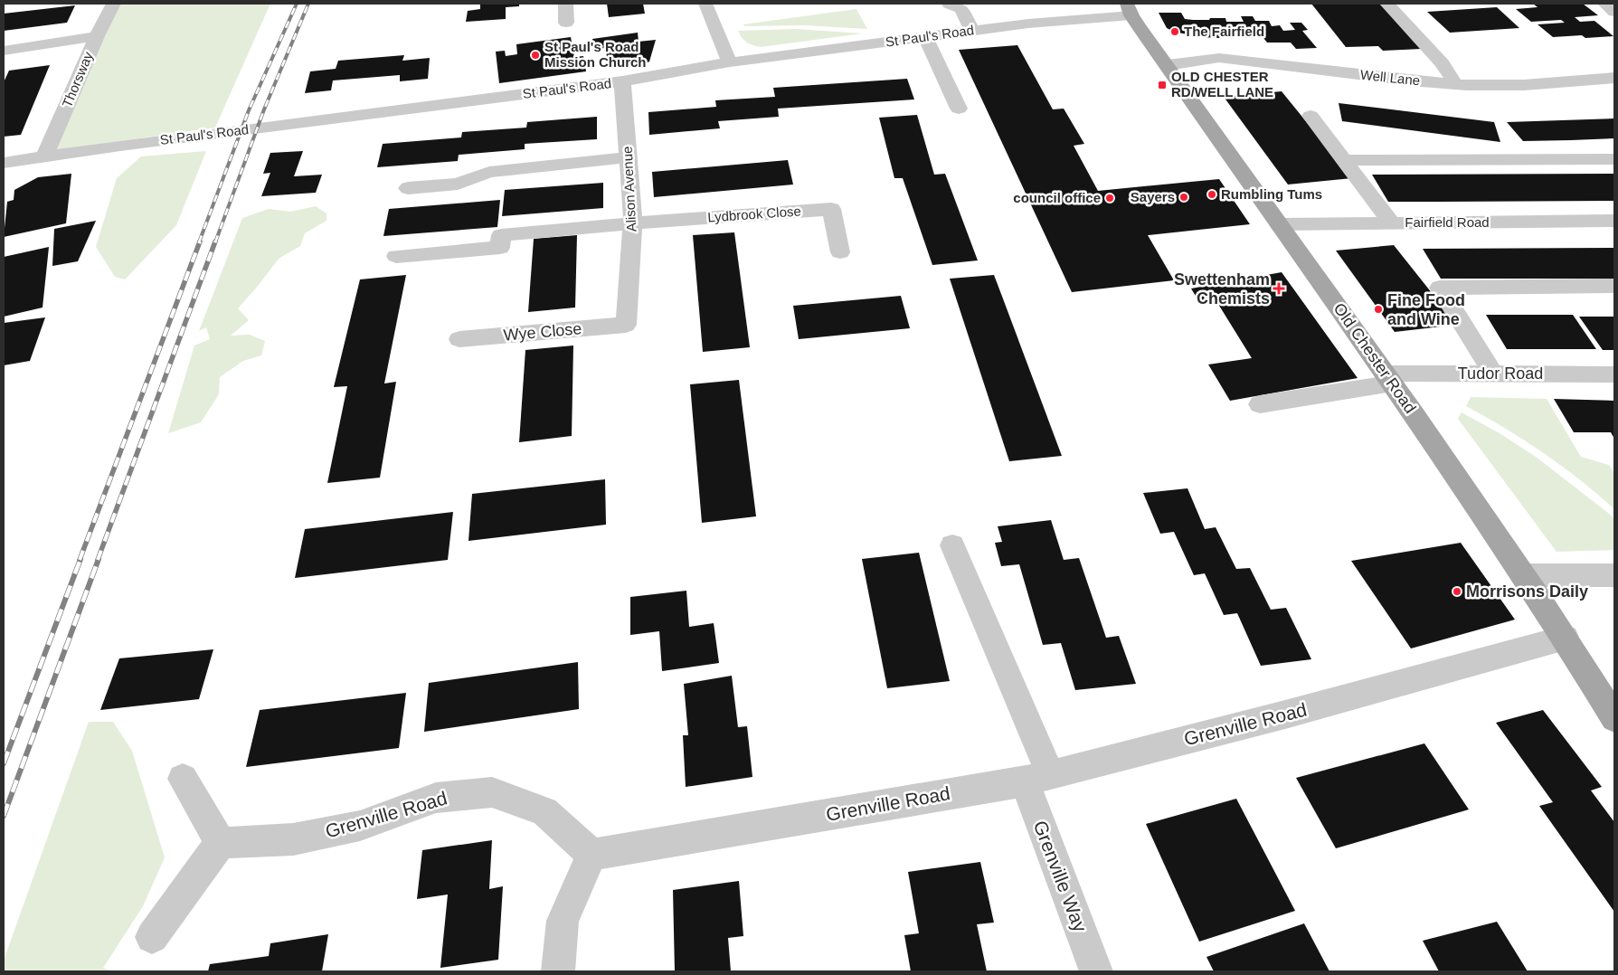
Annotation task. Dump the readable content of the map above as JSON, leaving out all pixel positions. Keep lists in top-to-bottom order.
{
  "streets": {
    "main road": ["Old Chester Road"],
    "street": [
      "St Paul's Road",
      "Well Lane",
      "Thorsway",
      "Alison Avenue",
      "Lydbrook Close",
      "Fairfield Road",
      "Wye Close",
      "Tudor Road",
      "Grenville Road",
      "Grenville Way"
    ]
  },
  "crossings": [
    ["St Paul's Road", "Thorsway"],
    ["St Paul's Road", "Alison Avenue"],
    ["St Paul's Road", "Old Chester Road"],
    ["Well Lane", "Old Chester Road"],
    ["Alison Avenue", "Lydbrook Close"],
    ["Alison Avenue", "Wye Close"],
    ["Fairfield Road", "Old Chester Road"],
    ["Old Chester Road", "Tudor Road"],
    ["Old Chester Road", "Grenville Road"],
    ["Grenville Road", "Grenville Way"]
  ],
  "places": {
    "other": [
      "The Fairfield",
      "St Paul's Road Mission Church",
      "Rumbling Tums",
      "Sayers",
      "council office",
      "Fine Food and Wine",
      "Morrisons Daily"
    ],
    "transit": ["OLD CHESTER RD/WELL LANE"],
    "health": ["Swettenham Chemists"]
  }
}
